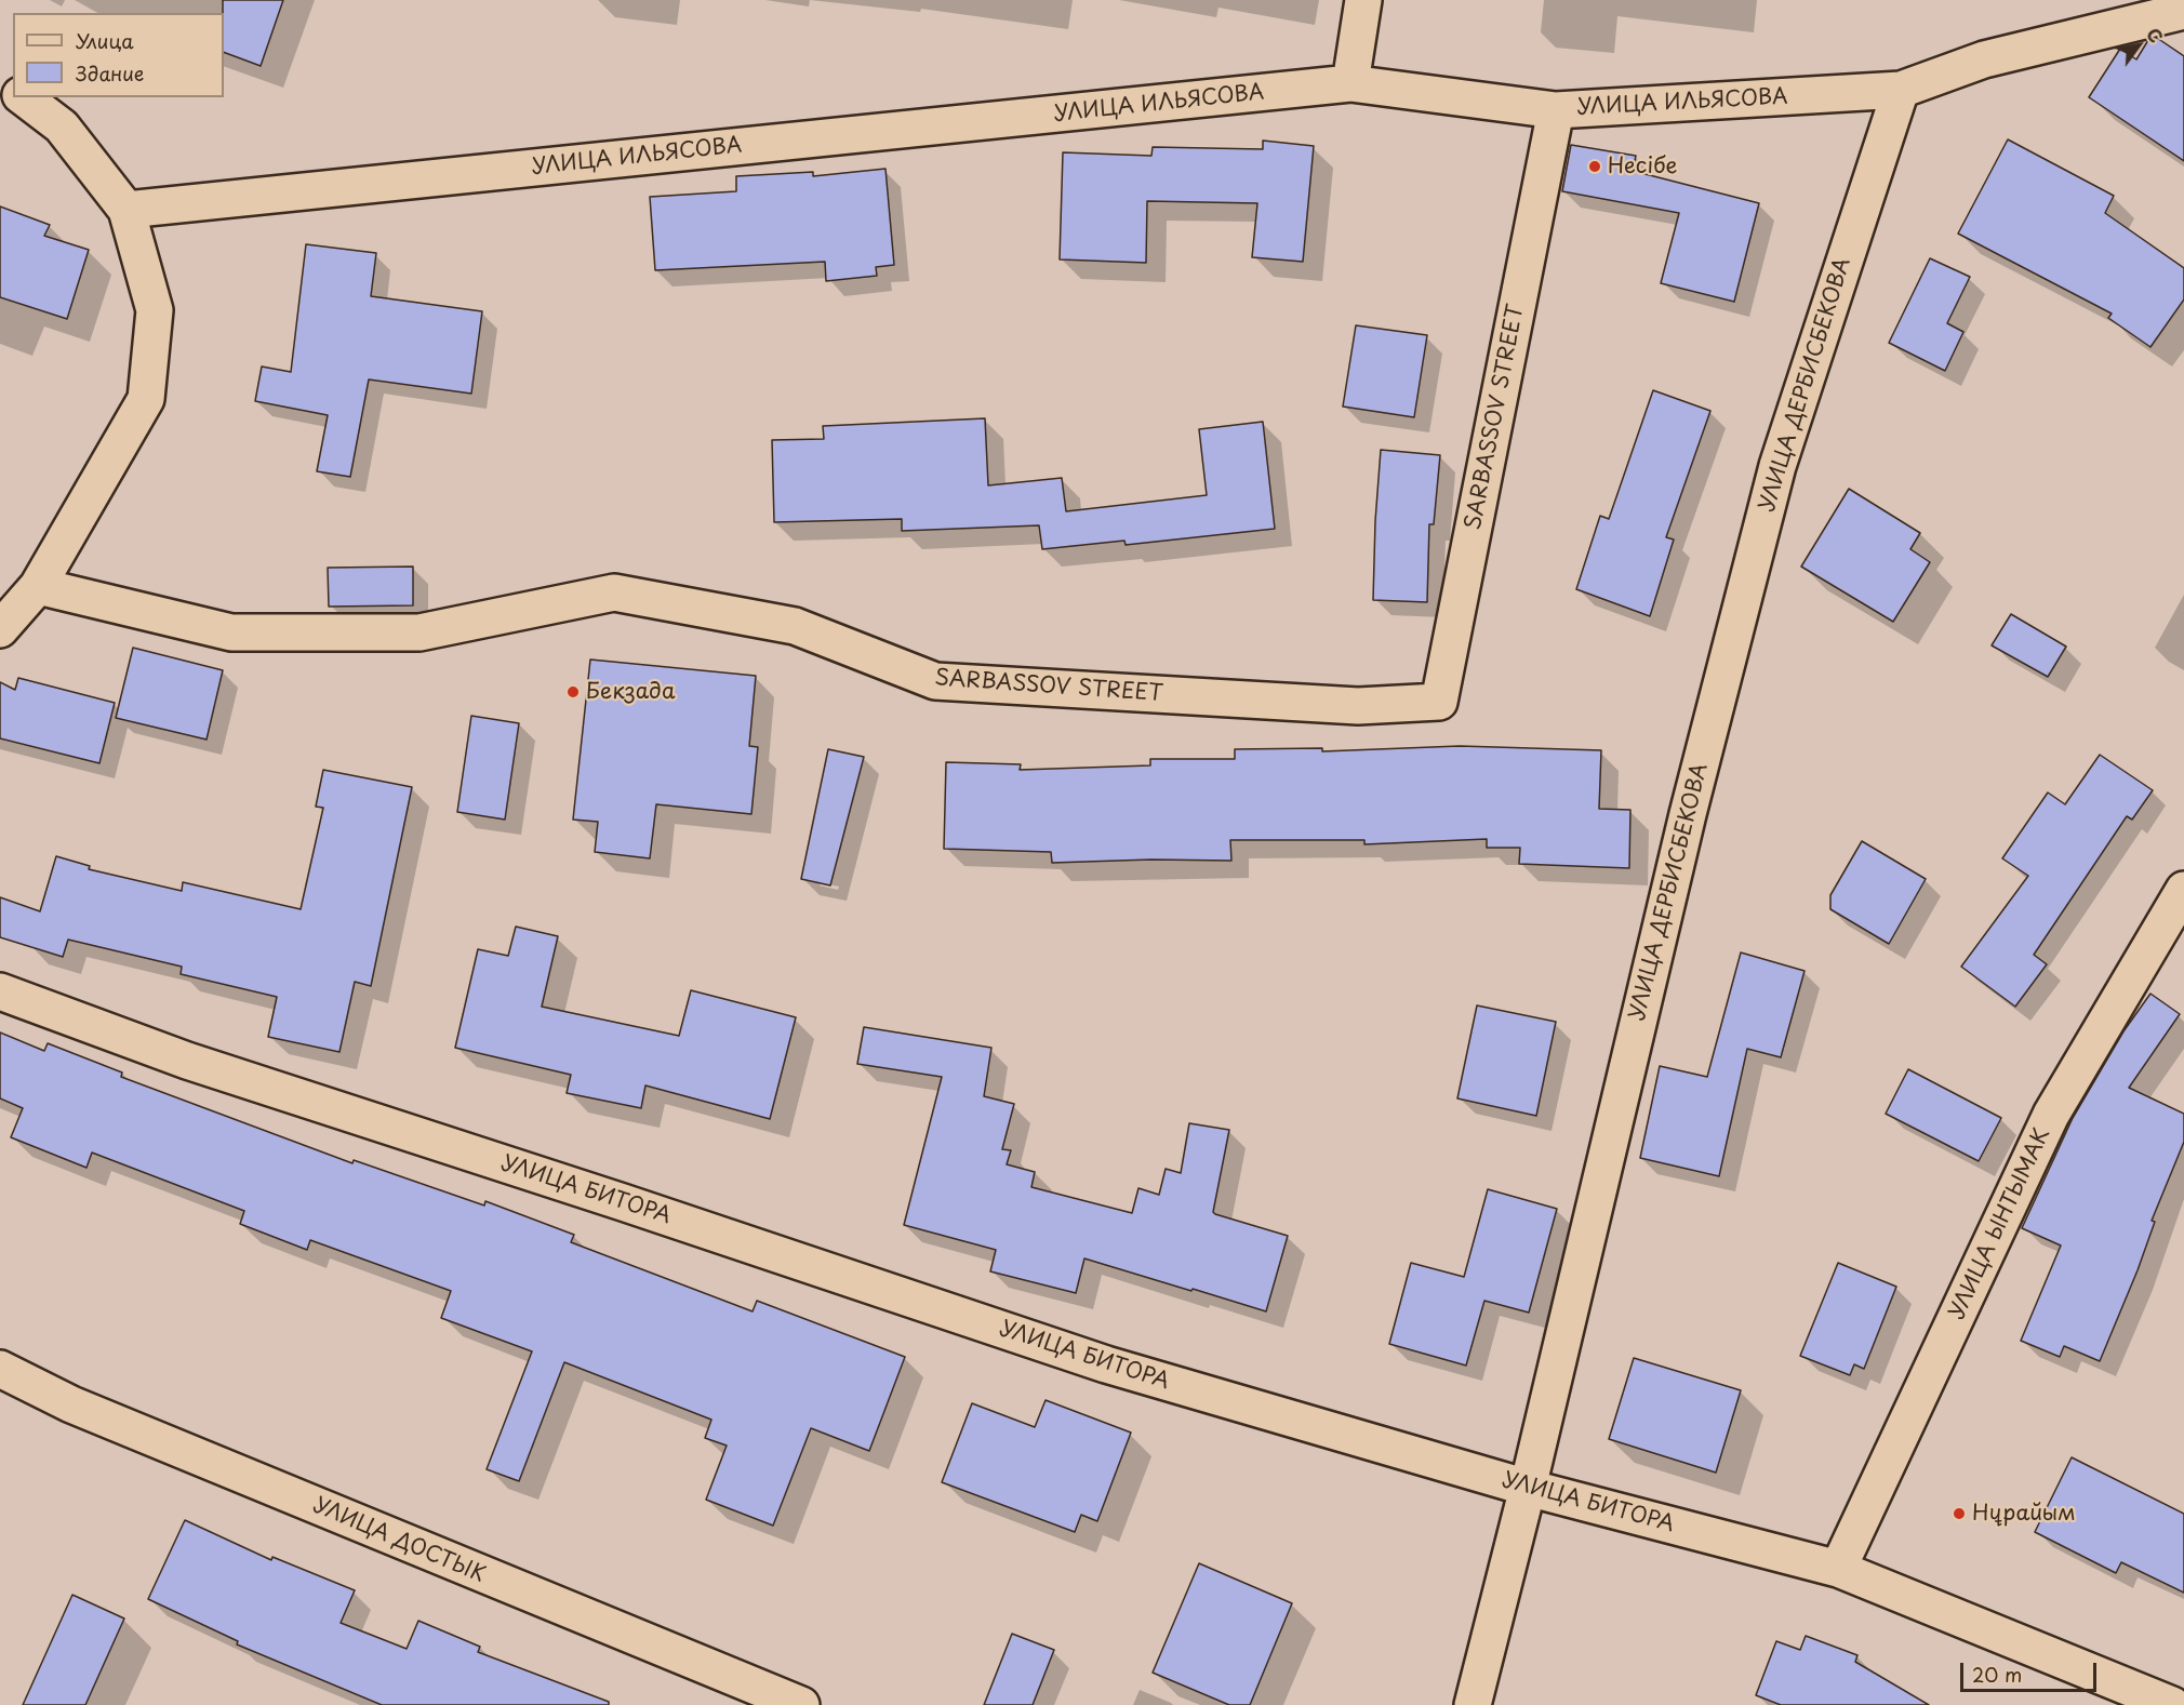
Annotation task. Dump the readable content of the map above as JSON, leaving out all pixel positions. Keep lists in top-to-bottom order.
{
  "streets": {
    "street": [
      "УЛИЦА ИЛЬЯСОВА",
      "УЛИЦА ДЕРБИСБЕКОВА",
      "SARBASSOV STREET",
      "УЛИЦА БИТОРА",
      "УЛИЦА ЫНТЫМАК",
      "УЛИЦА ДОСТЫК"
    ]
  },
  "crossings": [
    ["УЛИЦА ИЛЬЯСОВА", "УЛИЦА ДЕРБИСБЕКОВА"],
    ["УЛИЦА ИЛЬЯСОВА", "SARBASSOV STREET"],
    ["УЛИЦА ДЕРБИСБЕКОВА", "УЛИЦА БИТОРА"],
    ["УЛИЦА БИТОРА", "УЛИЦА ЫНТЫМАК"]
  ],
  "places": ["Несібе", "Бекзада", "Нұрайым"],
  "legend": ["Улица", "Здание"],
  "scale_bar": "20 m",
  "north": "top right"
}
